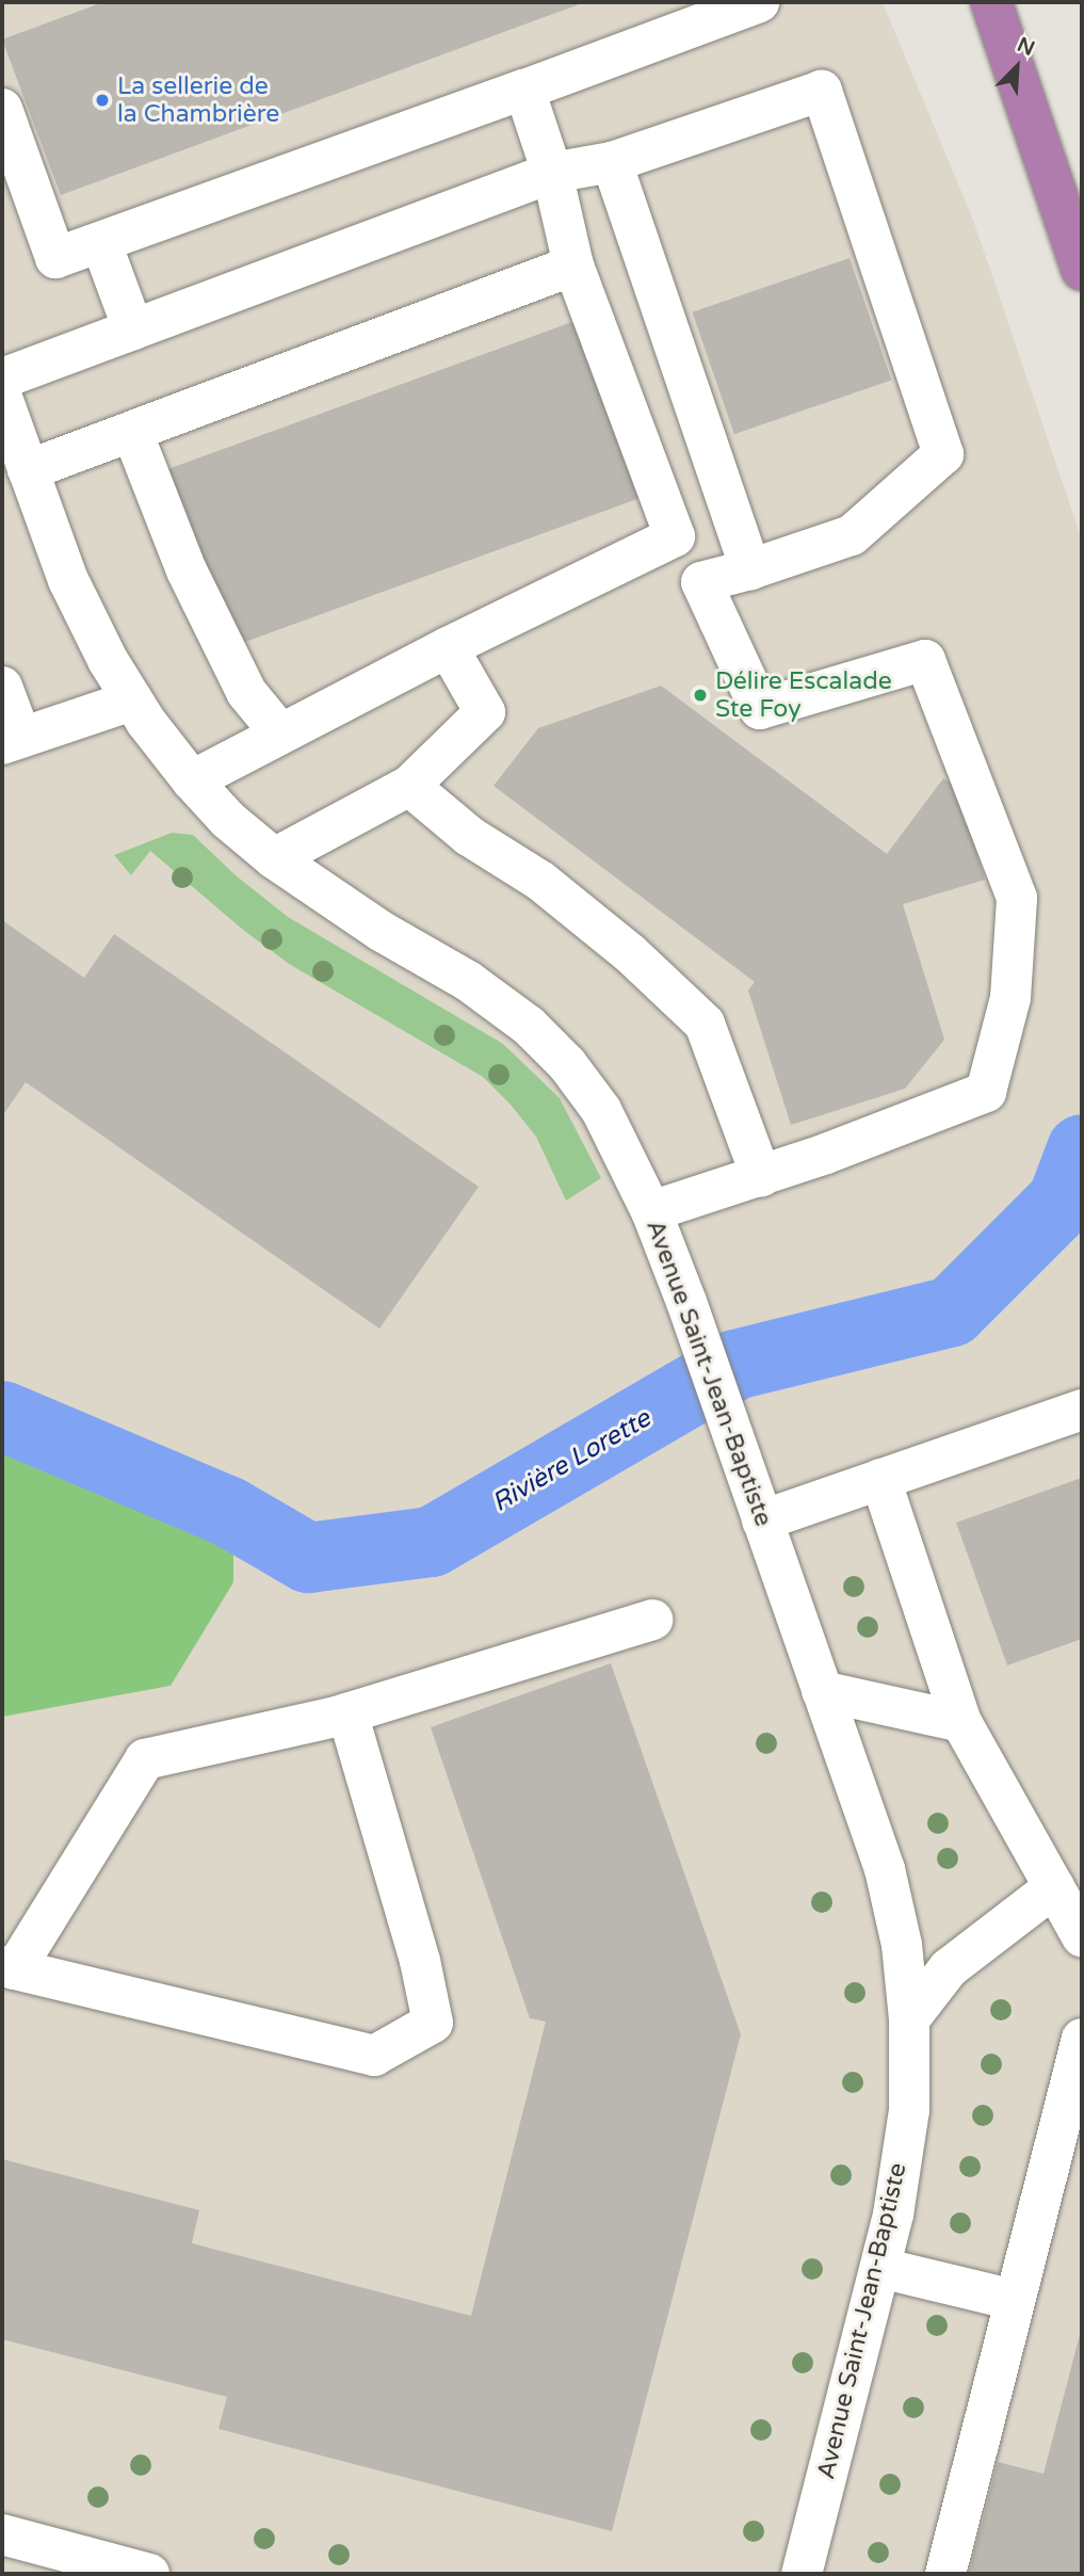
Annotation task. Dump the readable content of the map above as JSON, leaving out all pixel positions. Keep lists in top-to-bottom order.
{
  "streets": {
    "street": ["Avenue Saint-Jean-Baptiste"]
  },
  "water": ["Rivière Lorette"],
  "places": ["La sellerie de la Chambrière", "Délire Escalade Ste Foy"],
  "north": "top right"
}
